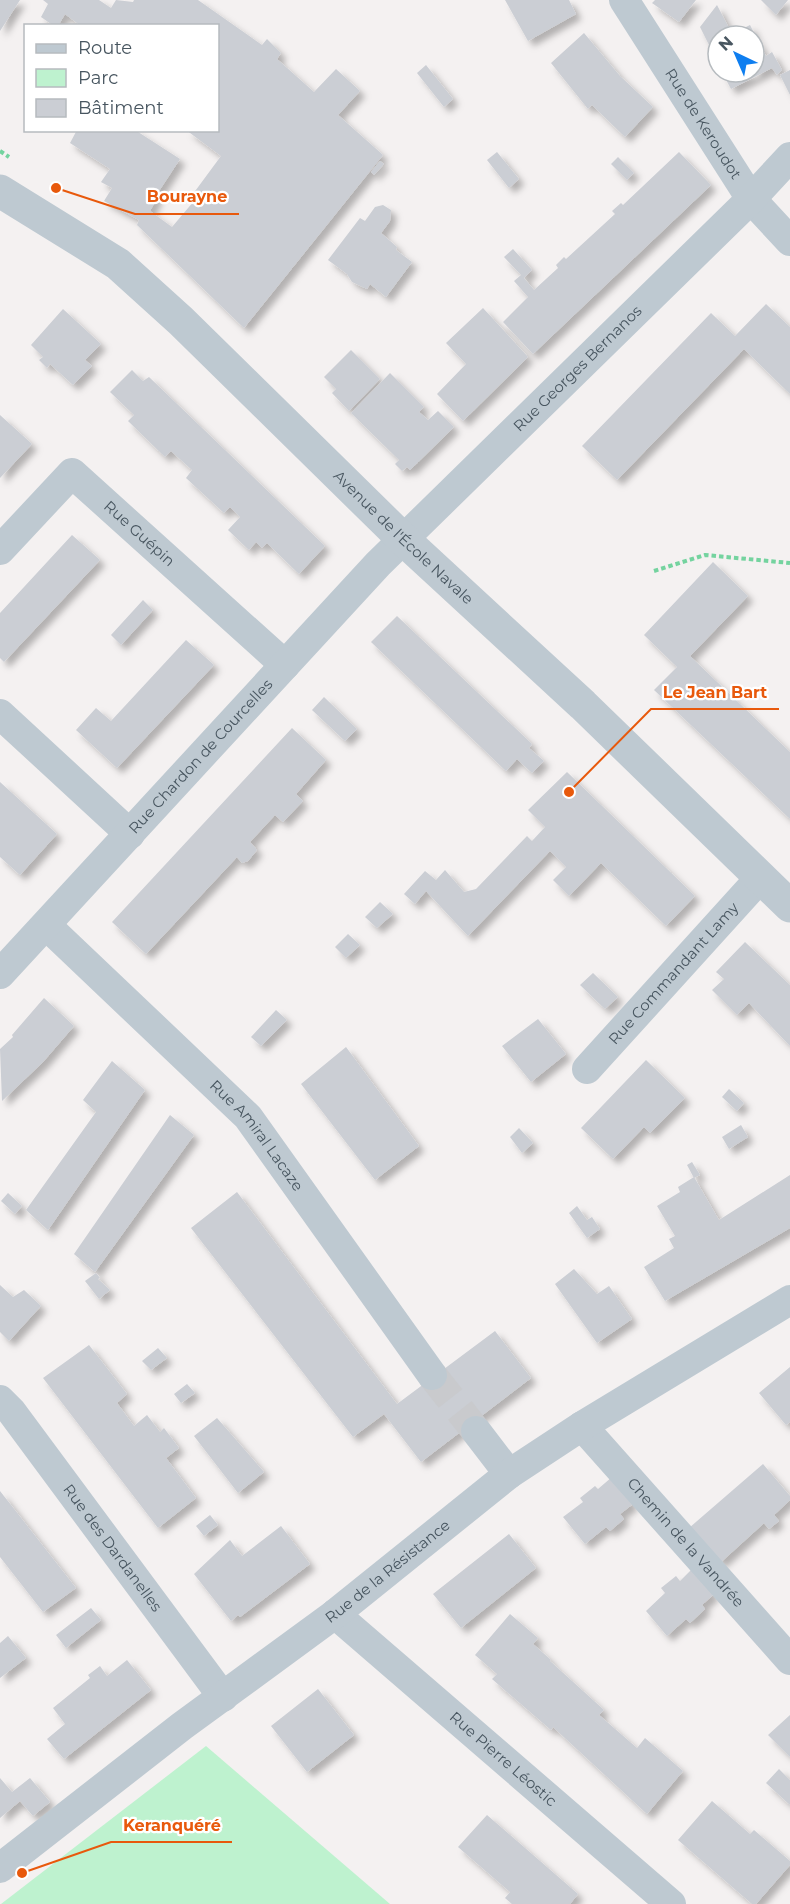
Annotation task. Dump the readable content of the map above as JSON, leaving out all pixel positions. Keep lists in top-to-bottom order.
{
  "streets": {
    "street": [
      "Rue de Keroudot",
      "Rue Georges Bernanos",
      "Rue Guépin",
      "Avenue de l'École Navale",
      "Rue Chardon de Courcelles",
      "Rue Commandant Lamy",
      "Rue Amiral Lacaze",
      "Chemin de la Vandrée",
      "Rue des Dardanelles",
      "Rue de la Résistance",
      "Rue Pierre Léostic"
    ]
  },
  "crossings": [
    ["Rue de Keroudot", "Rue Georges Bernanos"],
    ["Rue Georges Bernanos", "Avenue de l'École Navale"],
    ["Rue Georges Bernanos", "Rue Chardon de Courcelles"],
    ["Rue Guépin", "Rue Chardon de Courcelles"],
    ["Avenue de l'École Navale", "Rue Chardon de Courcelles"],
    ["Avenue de l'École Navale", "Rue Commandant Lamy"],
    ["Rue Chardon de Courcelles", "Rue Amiral Lacaze"],
    ["Chemin de la Vandrée", "Rue de la Résistance"],
    ["Rue des Dardanelles", "Rue de la Résistance"],
    ["Rue de la Résistance", "Rue Pierre Léostic"]
  ],
  "places": ["Bourayne", "Le Jean Bart", "Keranquéré"],
  "legend": ["Route", "Parc", "Bâtiment"],
  "north": "top left"
}
